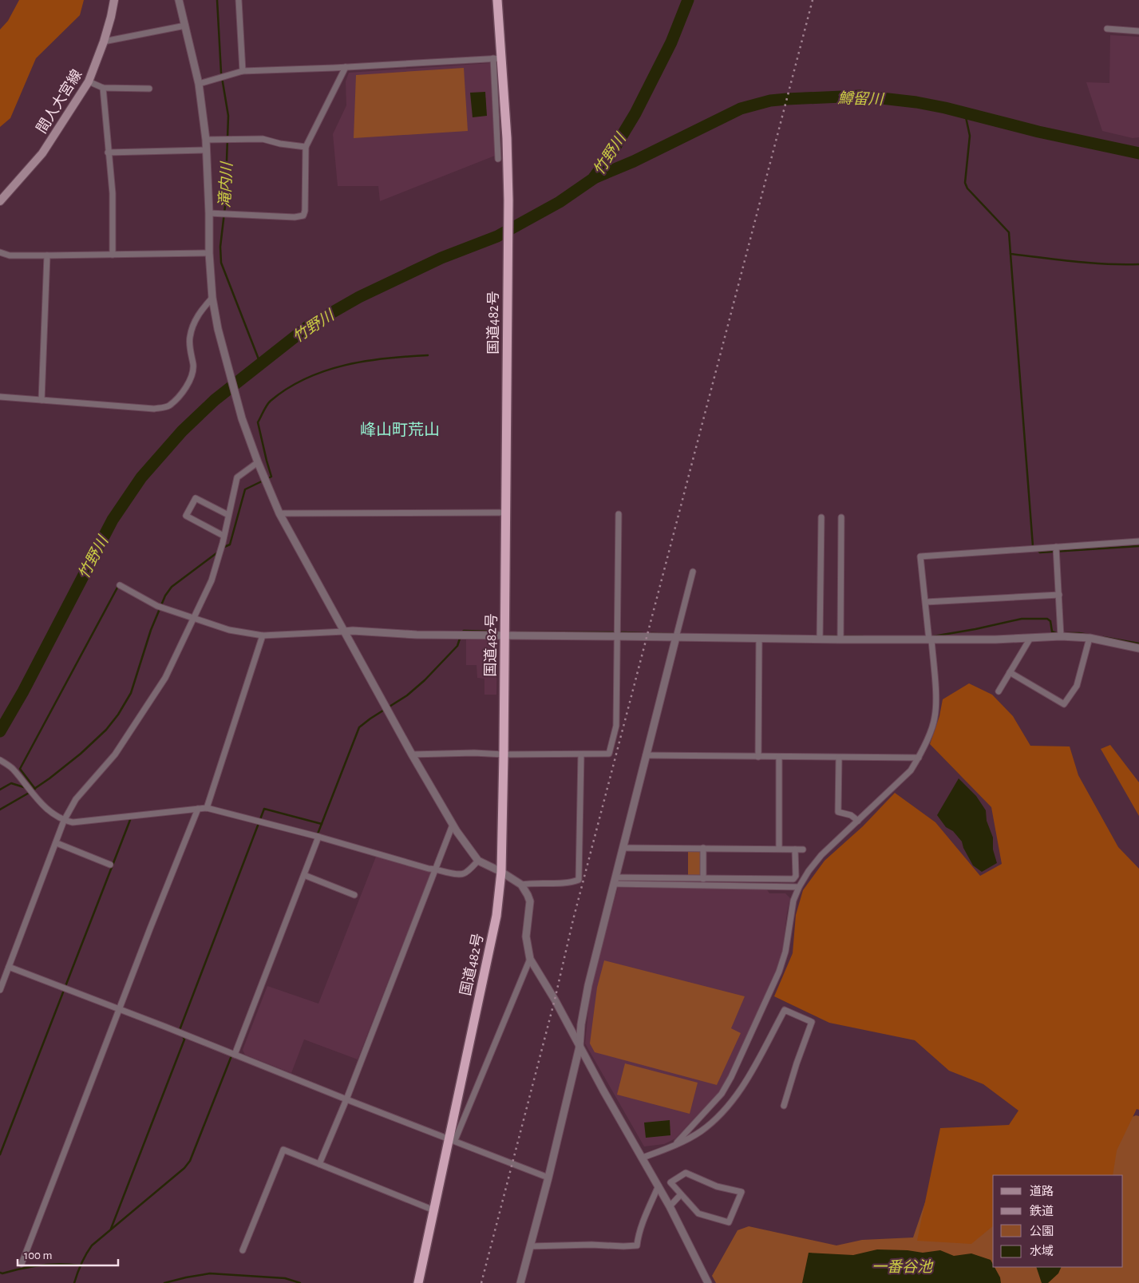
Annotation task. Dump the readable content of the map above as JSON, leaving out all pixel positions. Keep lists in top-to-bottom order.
{
  "streets": {
    "highway": ["国道482号"],
    "main road": ["間人大宮線"]
  },
  "districts": ["峰山町荒山"],
  "water": [
    "鱒留川",
    "竹野川",
    "滝内川",
    "一番谷池"
  ],
  "legend": [
    "道路",
    "鉄道",
    "公園",
    "水域"
  ],
  "scale_bar": "100 m"
}
